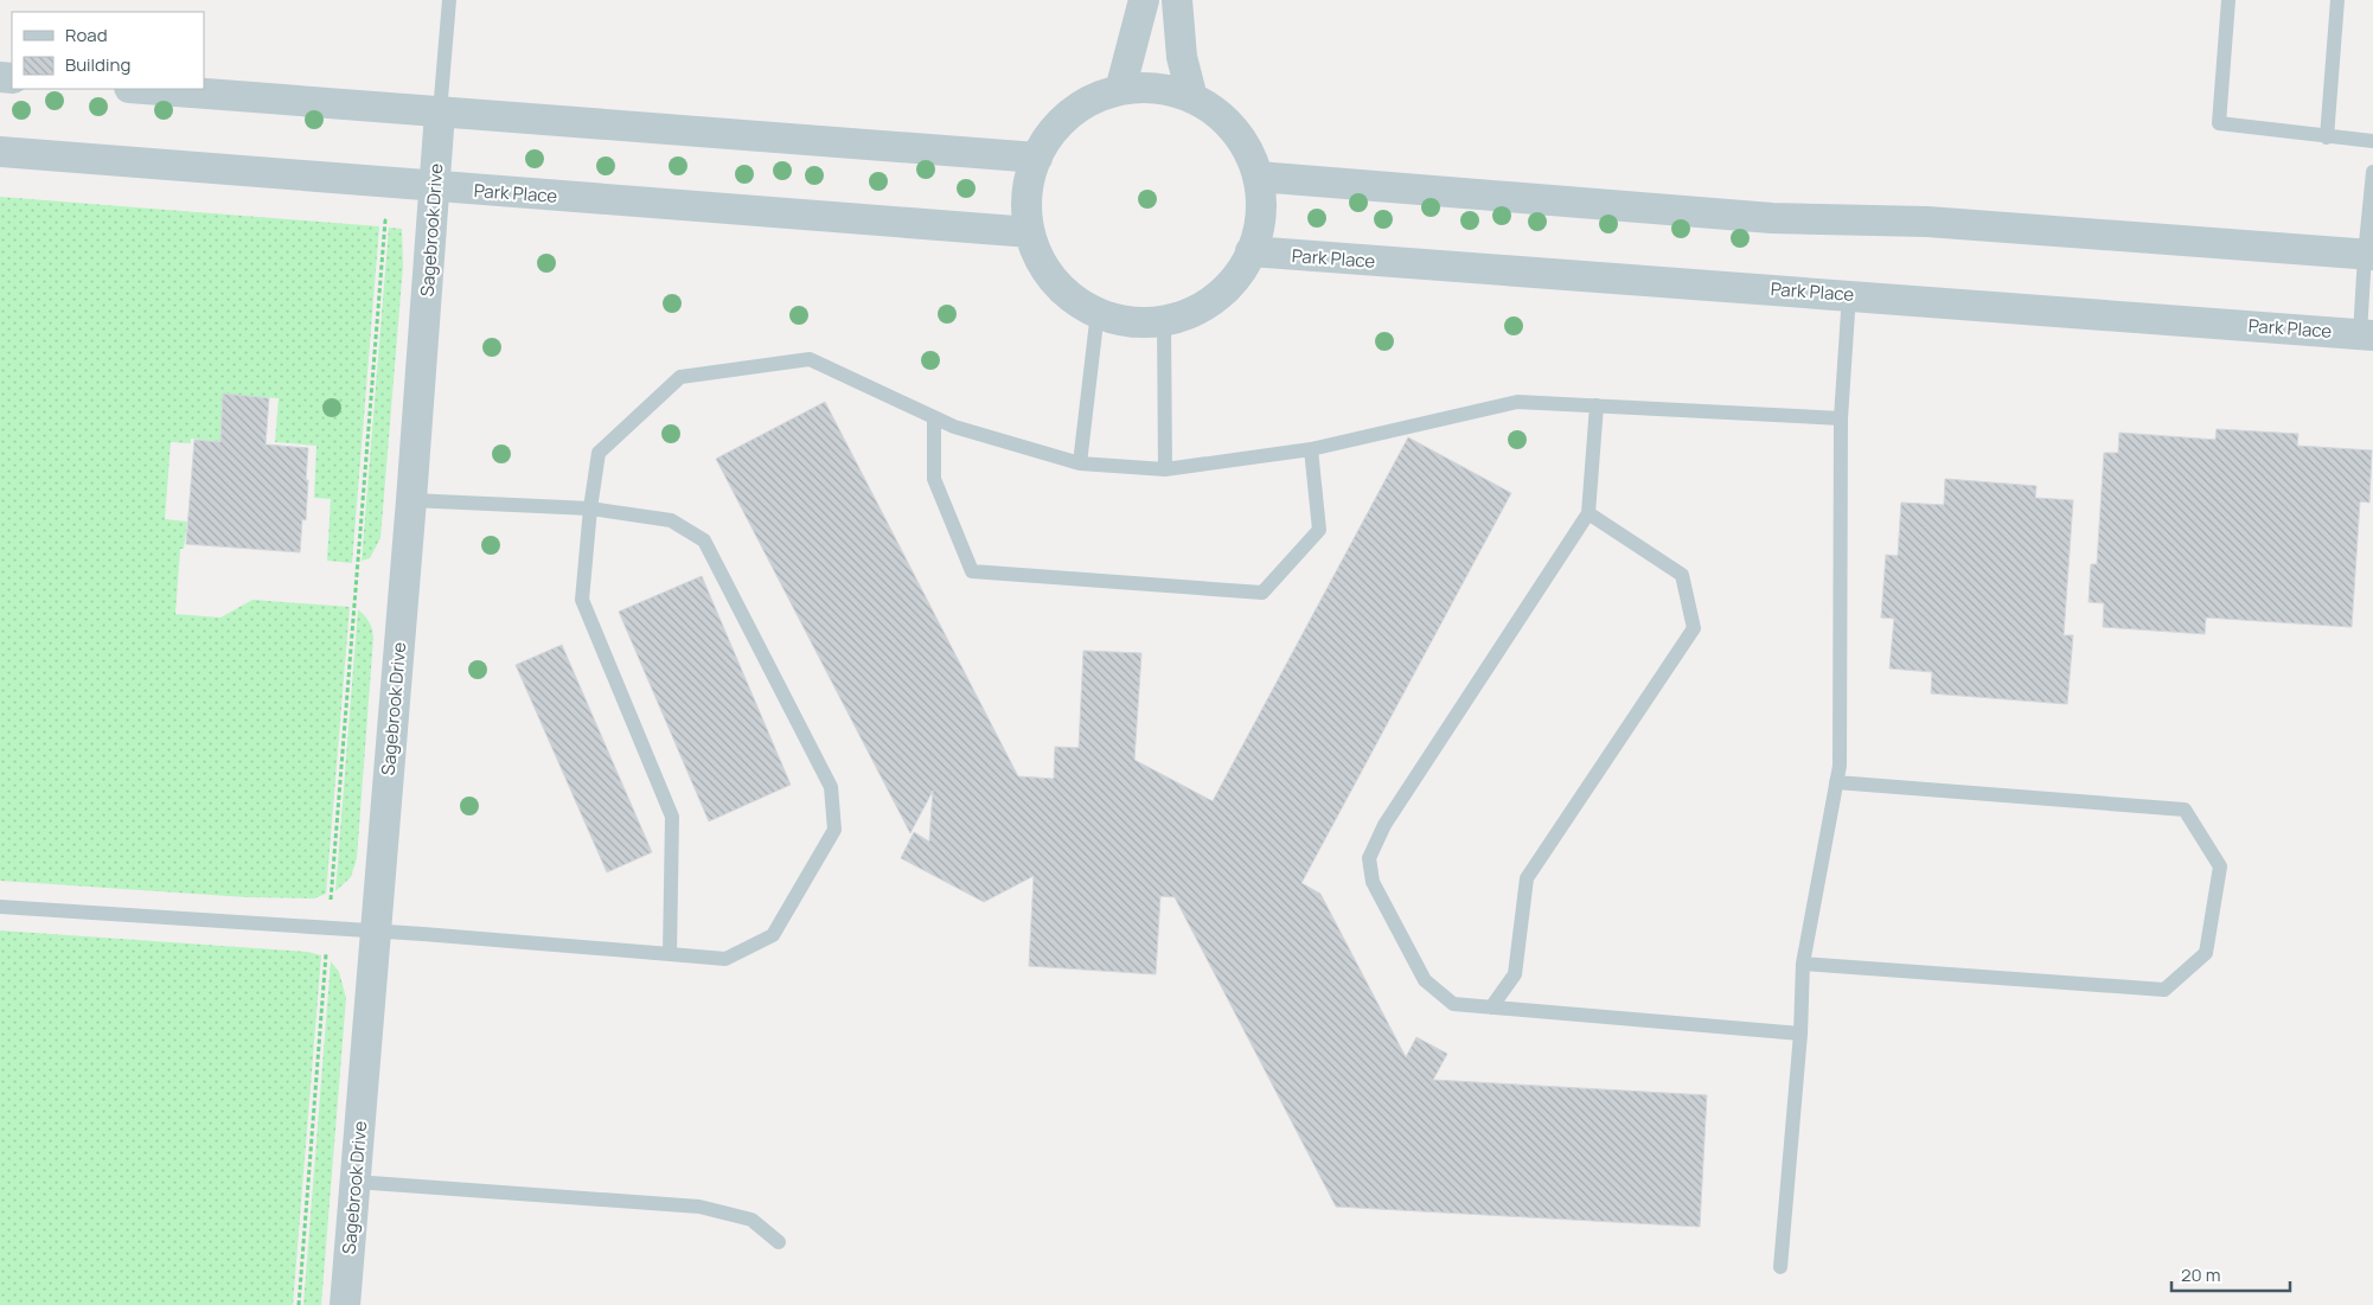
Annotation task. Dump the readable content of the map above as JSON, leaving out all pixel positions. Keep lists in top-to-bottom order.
{
  "streets": {
    "street": ["Park Place", "Sagebrook Drive"]
  },
  "crossings": [
    ["Park Place", "Sagebrook Drive"]
  ],
  "legend": ["Road", "Building"],
  "scale_bar": "20 m"
}
